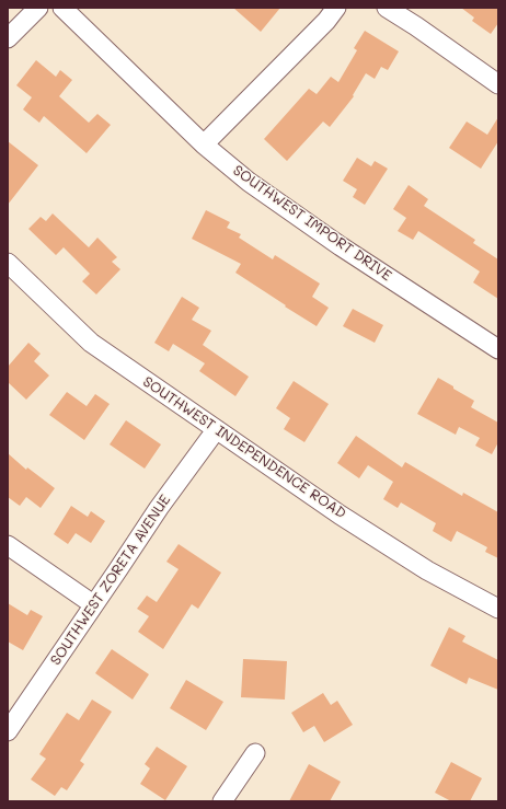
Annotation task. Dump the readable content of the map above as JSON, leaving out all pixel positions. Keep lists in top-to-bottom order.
{
  "streets": {
    "street": ["SOUTHWEST IMPORT DRIVE", "SOUTHWEST INDEPENDENCE ROAD", "SOUTHWEST ZORETA AVENUE"]
  },
  "crossings": [
    ["SOUTHWEST INDEPENDENCE ROAD", "SOUTHWEST ZORETA AVENUE"]
  ]
}
